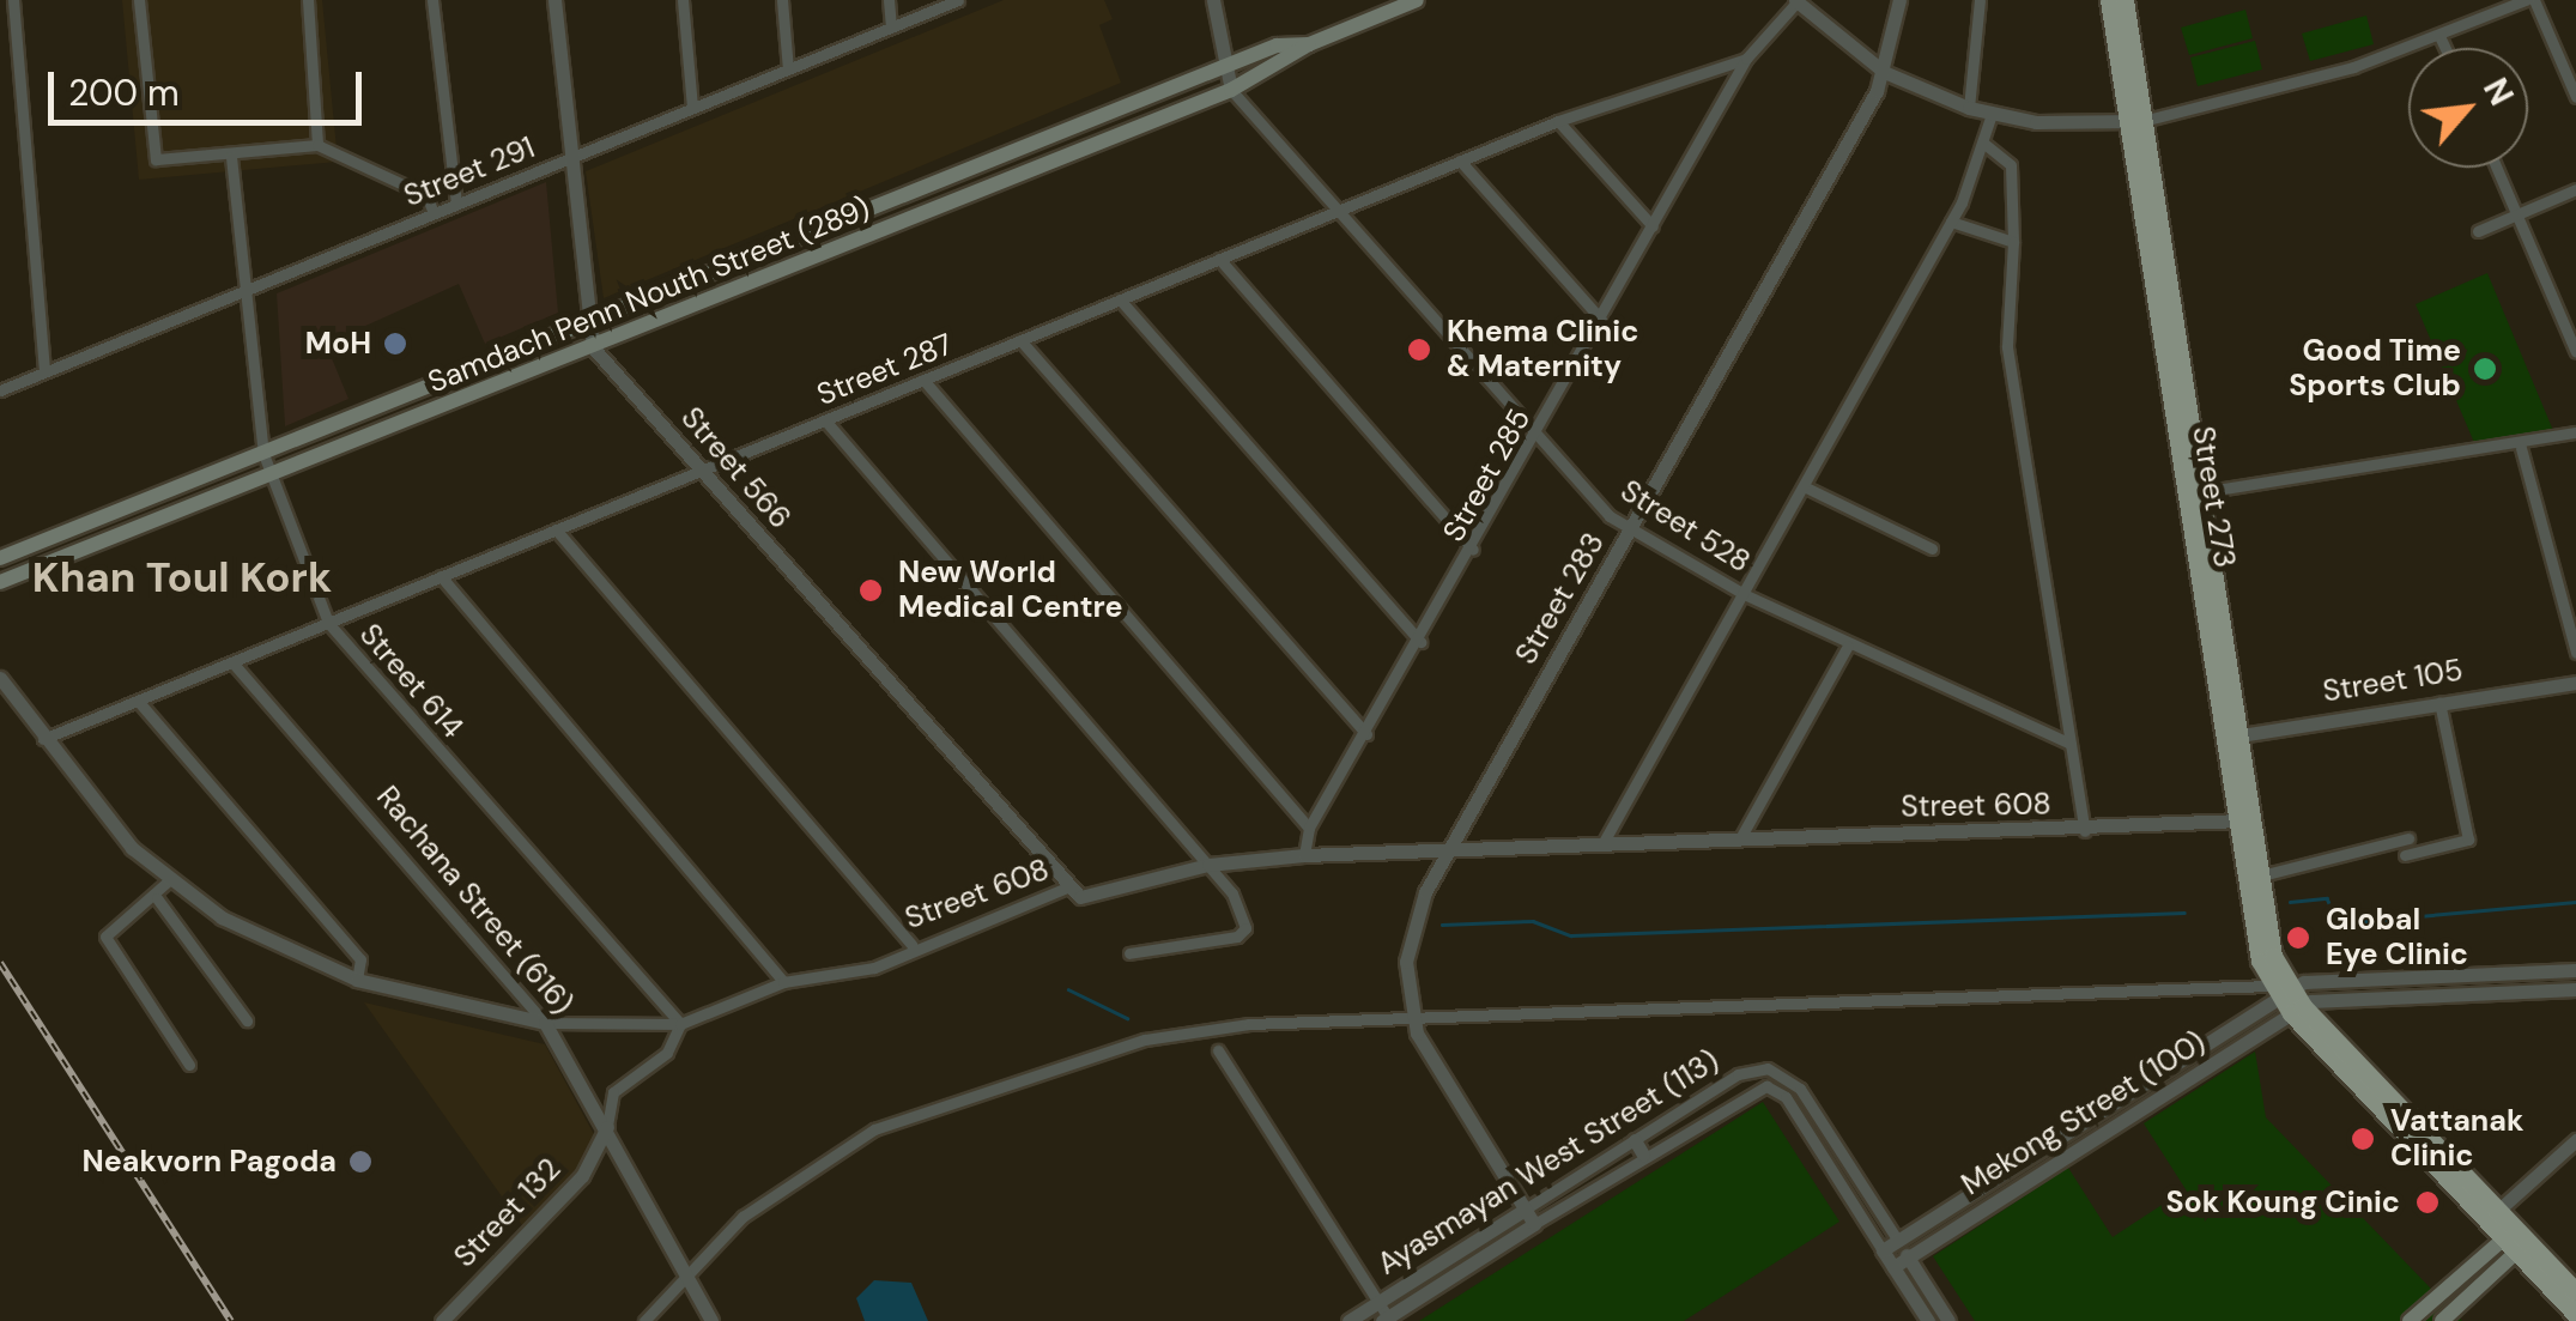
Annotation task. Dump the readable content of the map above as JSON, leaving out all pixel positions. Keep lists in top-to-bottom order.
{
  "streets": {
    "main road": ["Samdach Penn Nouth Street (289)", "Street 273"],
    "street": [
      "Street 291",
      "Street 287",
      "Street 566",
      "Street 285",
      "Street 528",
      "Street 283",
      "Street 614",
      "Street 105",
      "Street 608",
      "Rachana Street (616)",
      "Mekong Street (100)",
      "Ayasmayan West Street (113)",
      "Street 132"
    ]
  },
  "crossings": [
    ["Street 291", "Street 566"],
    ["Street 291", "Street 614"],
    ["Samdach Penn Nouth Street (289)", "Street 566"],
    ["Samdach Penn Nouth Street (289)", "Street 528"],
    ["Samdach Penn Nouth Street (289)", "Street 614"],
    ["Street 287", "Street 566"],
    ["Street 287", "Street 285"],
    ["Street 287", "Street 528"],
    ["Street 287", "Street 614"],
    ["Street 287", "Street 608"],
    ["Street 287", "Rachana Street (616)"],
    ["Street 566", "Street 608"],
    ["Street 285", "Street 528"],
    ["Street 285", "Street 608"],
    ["Street 273", "Street 105"],
    ["Street 273", "Street 608"],
    ["Street 273", "Mekong Street (100)"],
    ["Street 528", "Street 283"],
    ["Street 283", "Street 608"],
    ["Street 614", "Street 608"],
    ["Street 614", "Street 132"],
    ["Street 608", "Rachana Street (616)"],
    ["Street 608", "Street 132"],
    ["Rachana Street (616)", "Street 132"],
    ["Mekong Street (100)", "Ayasmayan West Street (113)"]
  ],
  "districts": ["Khan Toul Kork"],
  "places": [
    "MoH",
    "Khema Clinic & Maternity",
    "Good Time Sports Club",
    "New World Medical Centre",
    "Global Eye Clinic",
    "Vattanak Clinic",
    "Neakvorn Pagoda",
    "Sok Koung Cinic"
  ],
  "scale_bar": "200 m",
  "north": "top right"
}
